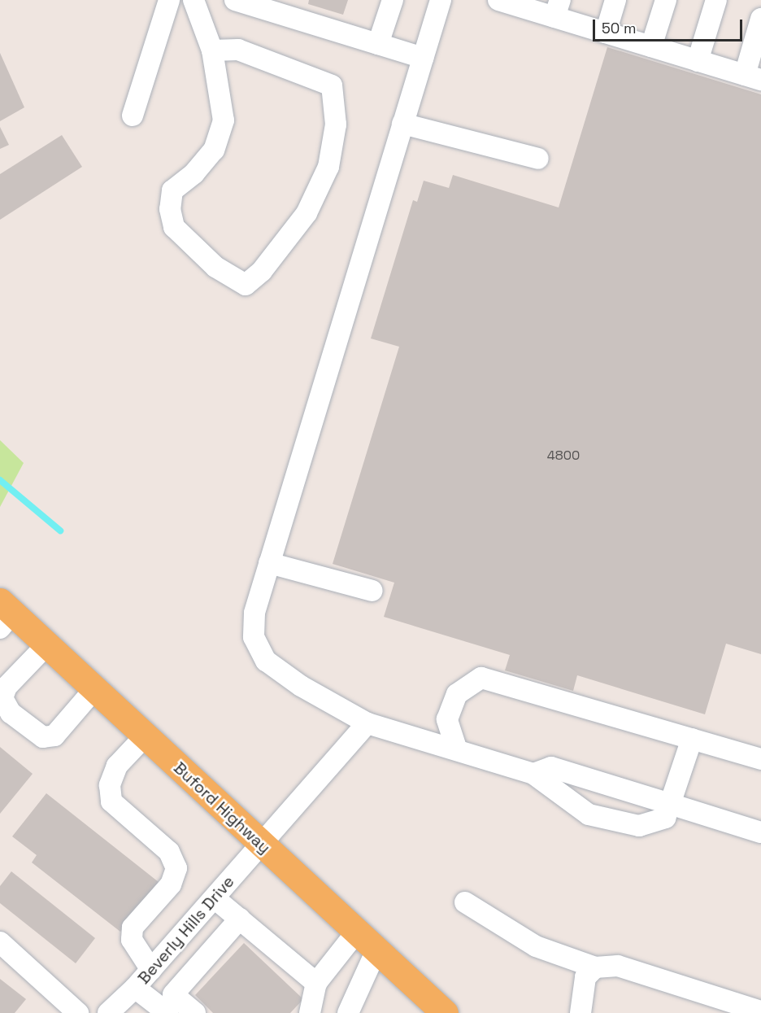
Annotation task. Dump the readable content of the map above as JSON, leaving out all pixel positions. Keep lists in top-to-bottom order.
{
  "streets": {
    "main road": ["Buford Highway"],
    "street": ["Beverly Hills Drive"]
  },
  "crossings": [
    ["Buford Highway", "Beverly Hills Drive"]
  ],
  "house_numbers": ["4800"],
  "scale_bar": "50 m"
}
